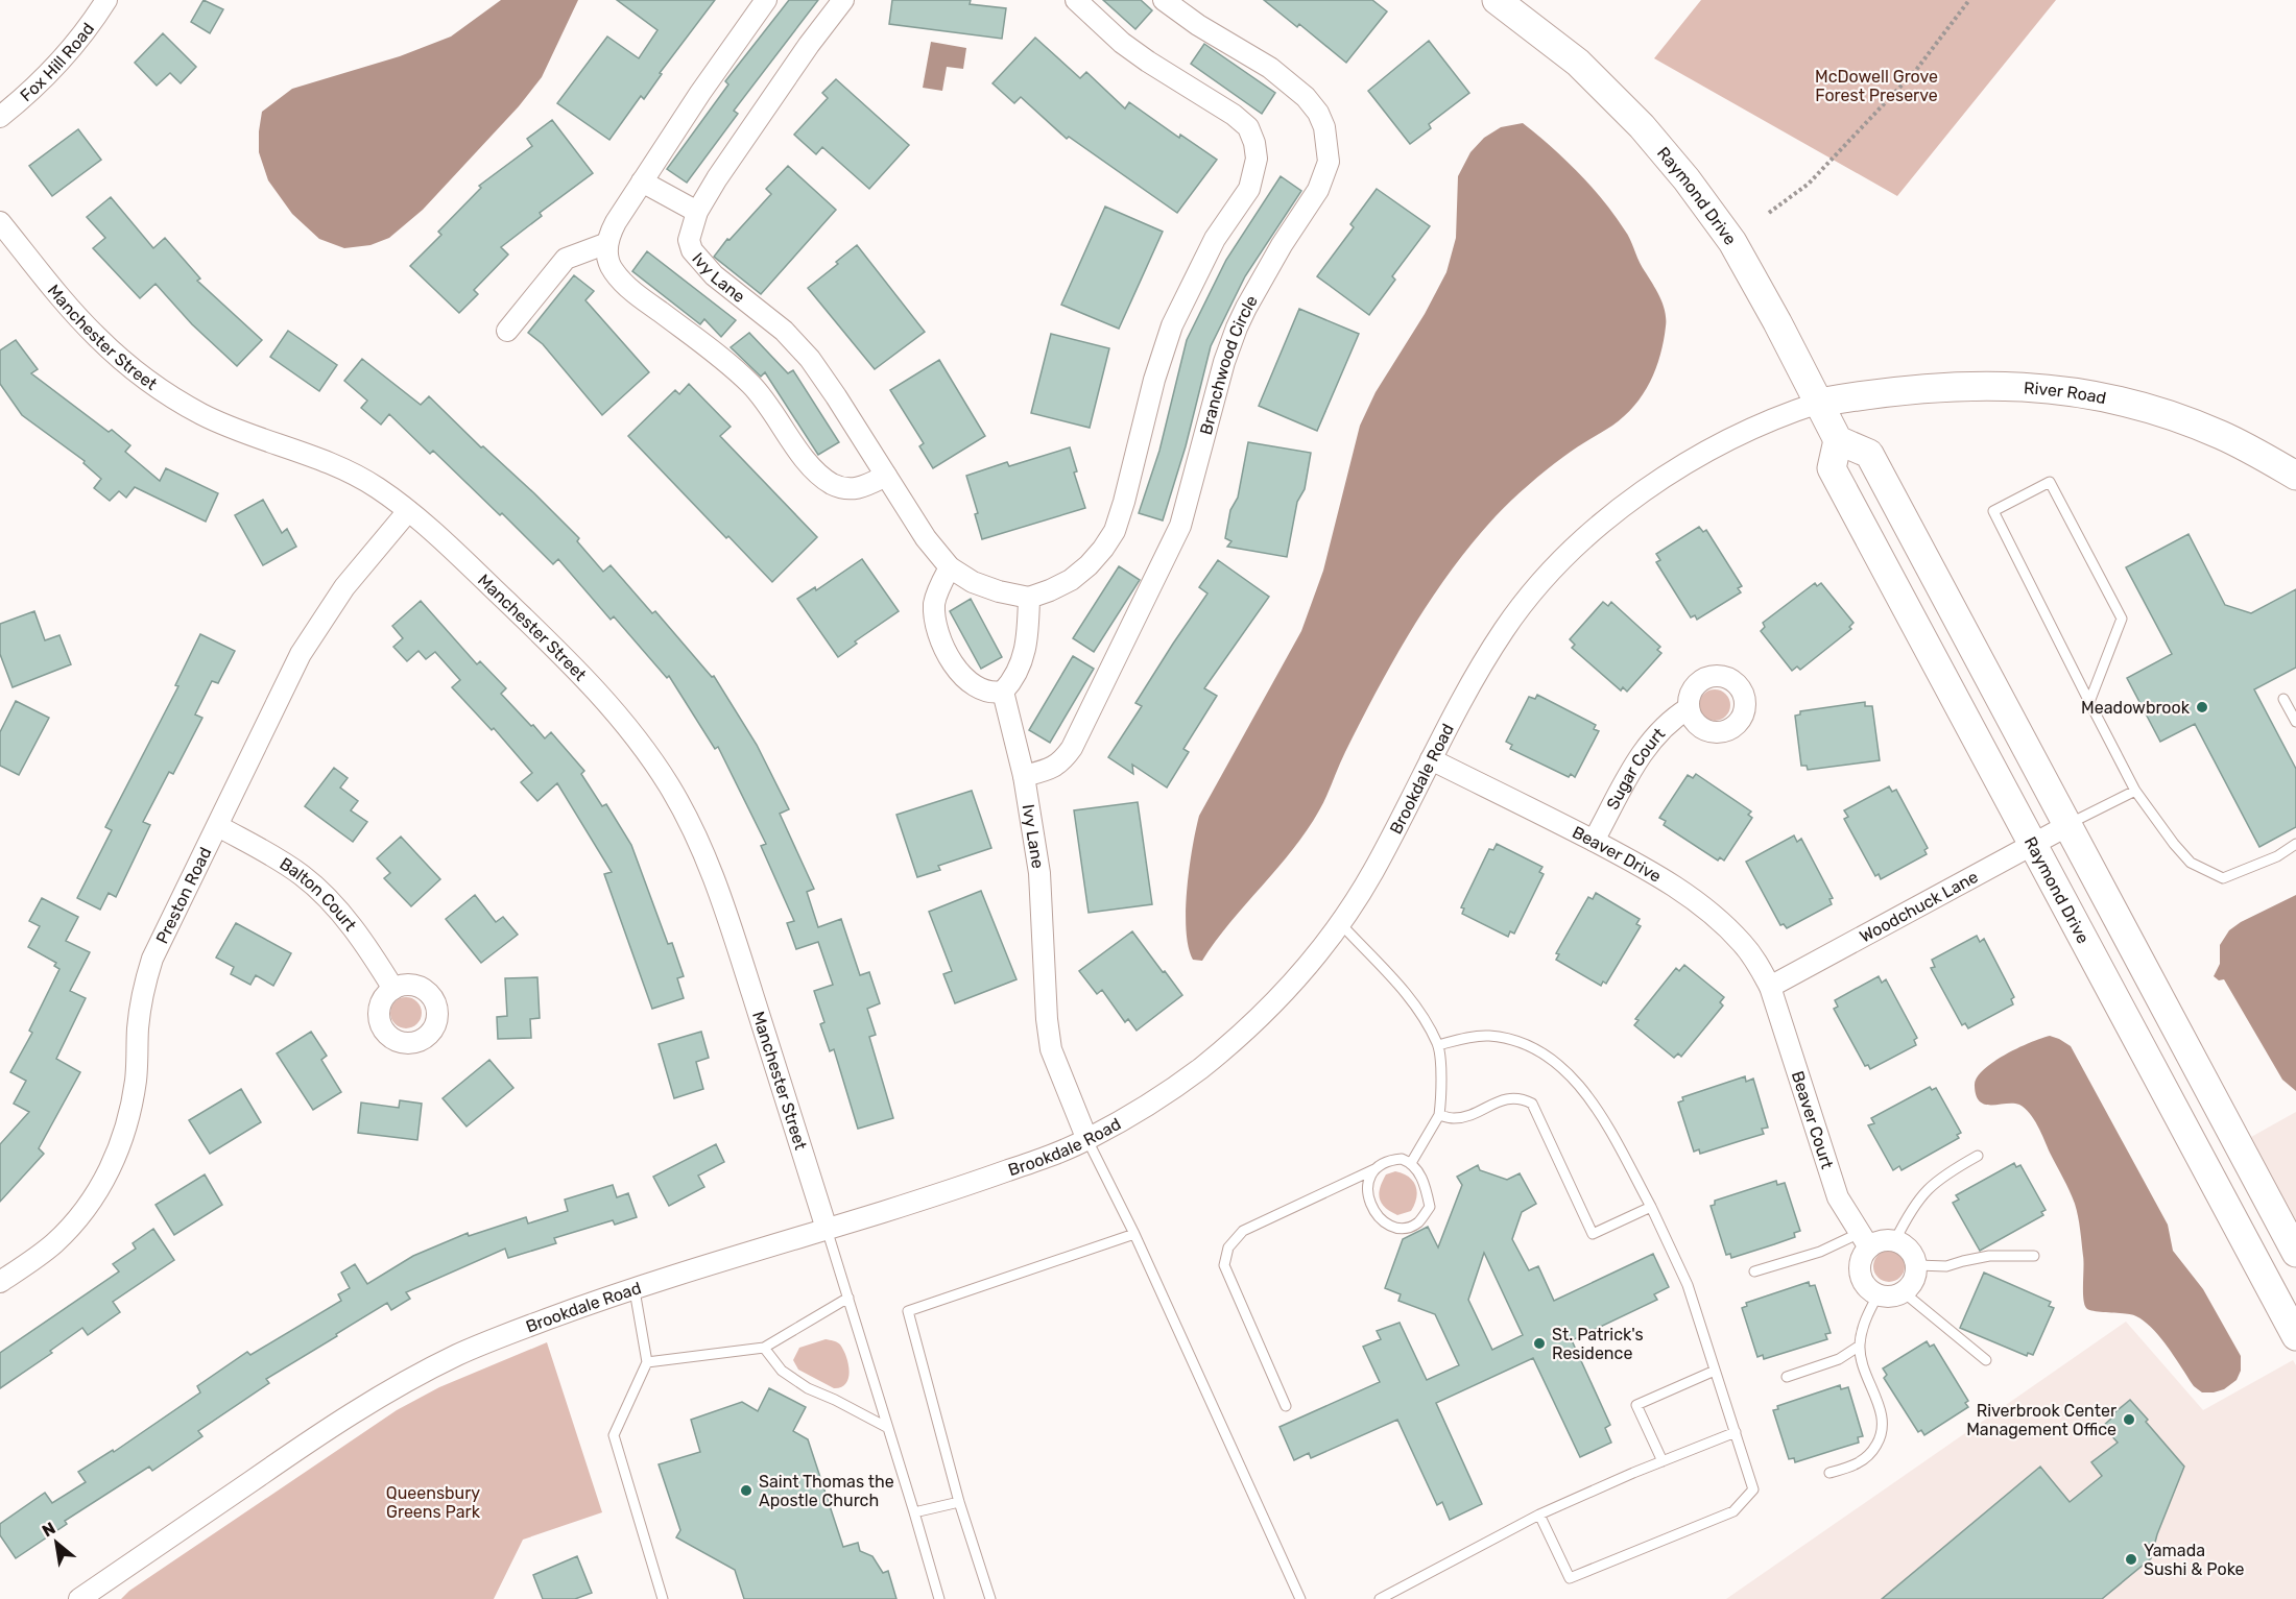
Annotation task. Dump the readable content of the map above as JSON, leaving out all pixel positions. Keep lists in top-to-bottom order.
{
  "streets": {
    "street": [
      "Fox Hill Road",
      "Raymond Drive",
      "Ivy Lane",
      "Manchester Street",
      "Branchwood Circle",
      "River Road",
      "Sugar Court",
      "Brookdale Road",
      "Beaver Drive",
      "Preston Road",
      "Balton Court",
      "Woodchuck Lane",
      "Beaver Court"
    ]
  },
  "crossings": [
    ["Raymond Drive", "River Road"],
    ["Raymond Drive", "Brookdale Road"],
    ["Raymond Drive", "Woodchuck Lane"],
    ["Ivy Lane", "Branchwood Circle"],
    ["Ivy Lane", "Brookdale Road"],
    ["Manchester Street", "Brookdale Road"],
    ["Manchester Street", "Preston Road"],
    ["River Road", "Brookdale Road"],
    ["Sugar Court", "Beaver Drive"],
    ["Brookdale Road", "Beaver Drive"],
    ["Beaver Drive", "Woodchuck Lane"],
    ["Beaver Drive", "Beaver Court"],
    ["Preston Road", "Balton Court"],
    ["Woodchuck Lane", "Beaver Court"]
  ],
  "parks": ["McDowell Grove Forest Preserve", "Queensbury Greens Park"],
  "places": [
    "Meadowbrook",
    "St. Patrick's Residence",
    "Riverbrook Center Management Office",
    "Saint Thomas the Apostle Church",
    "Yamada Sushi & Poke"
  ],
  "north": "top left"
}
